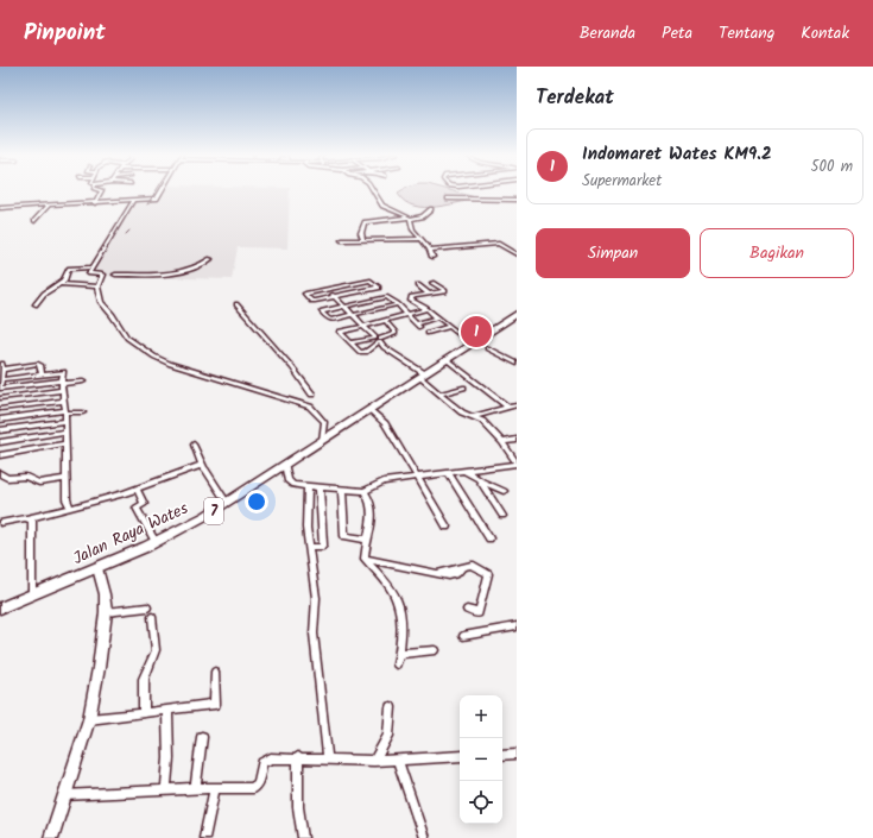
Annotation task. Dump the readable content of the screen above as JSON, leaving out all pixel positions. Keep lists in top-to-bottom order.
{
  "streets": {
    "highway": ["7", "Jalan Raya Wates"]
  },
  "page": {
    "header": "Pinpoint",
    "nav": [
      "Beranda",
      "Peta",
      "Tentang",
      "Kontak"
    ],
    "heading": "Terdekat",
    "list": [
      {
        "mark": "1",
        "name": "Indomaret Wates KM9.2",
        "note": "Supermarket",
        "value": "500 m"
      }
    ],
    "buttons": ["Simpan", "Bagikan"],
    "pins": "1",
    "map_buttons": ["+", "−"]
  }
}
